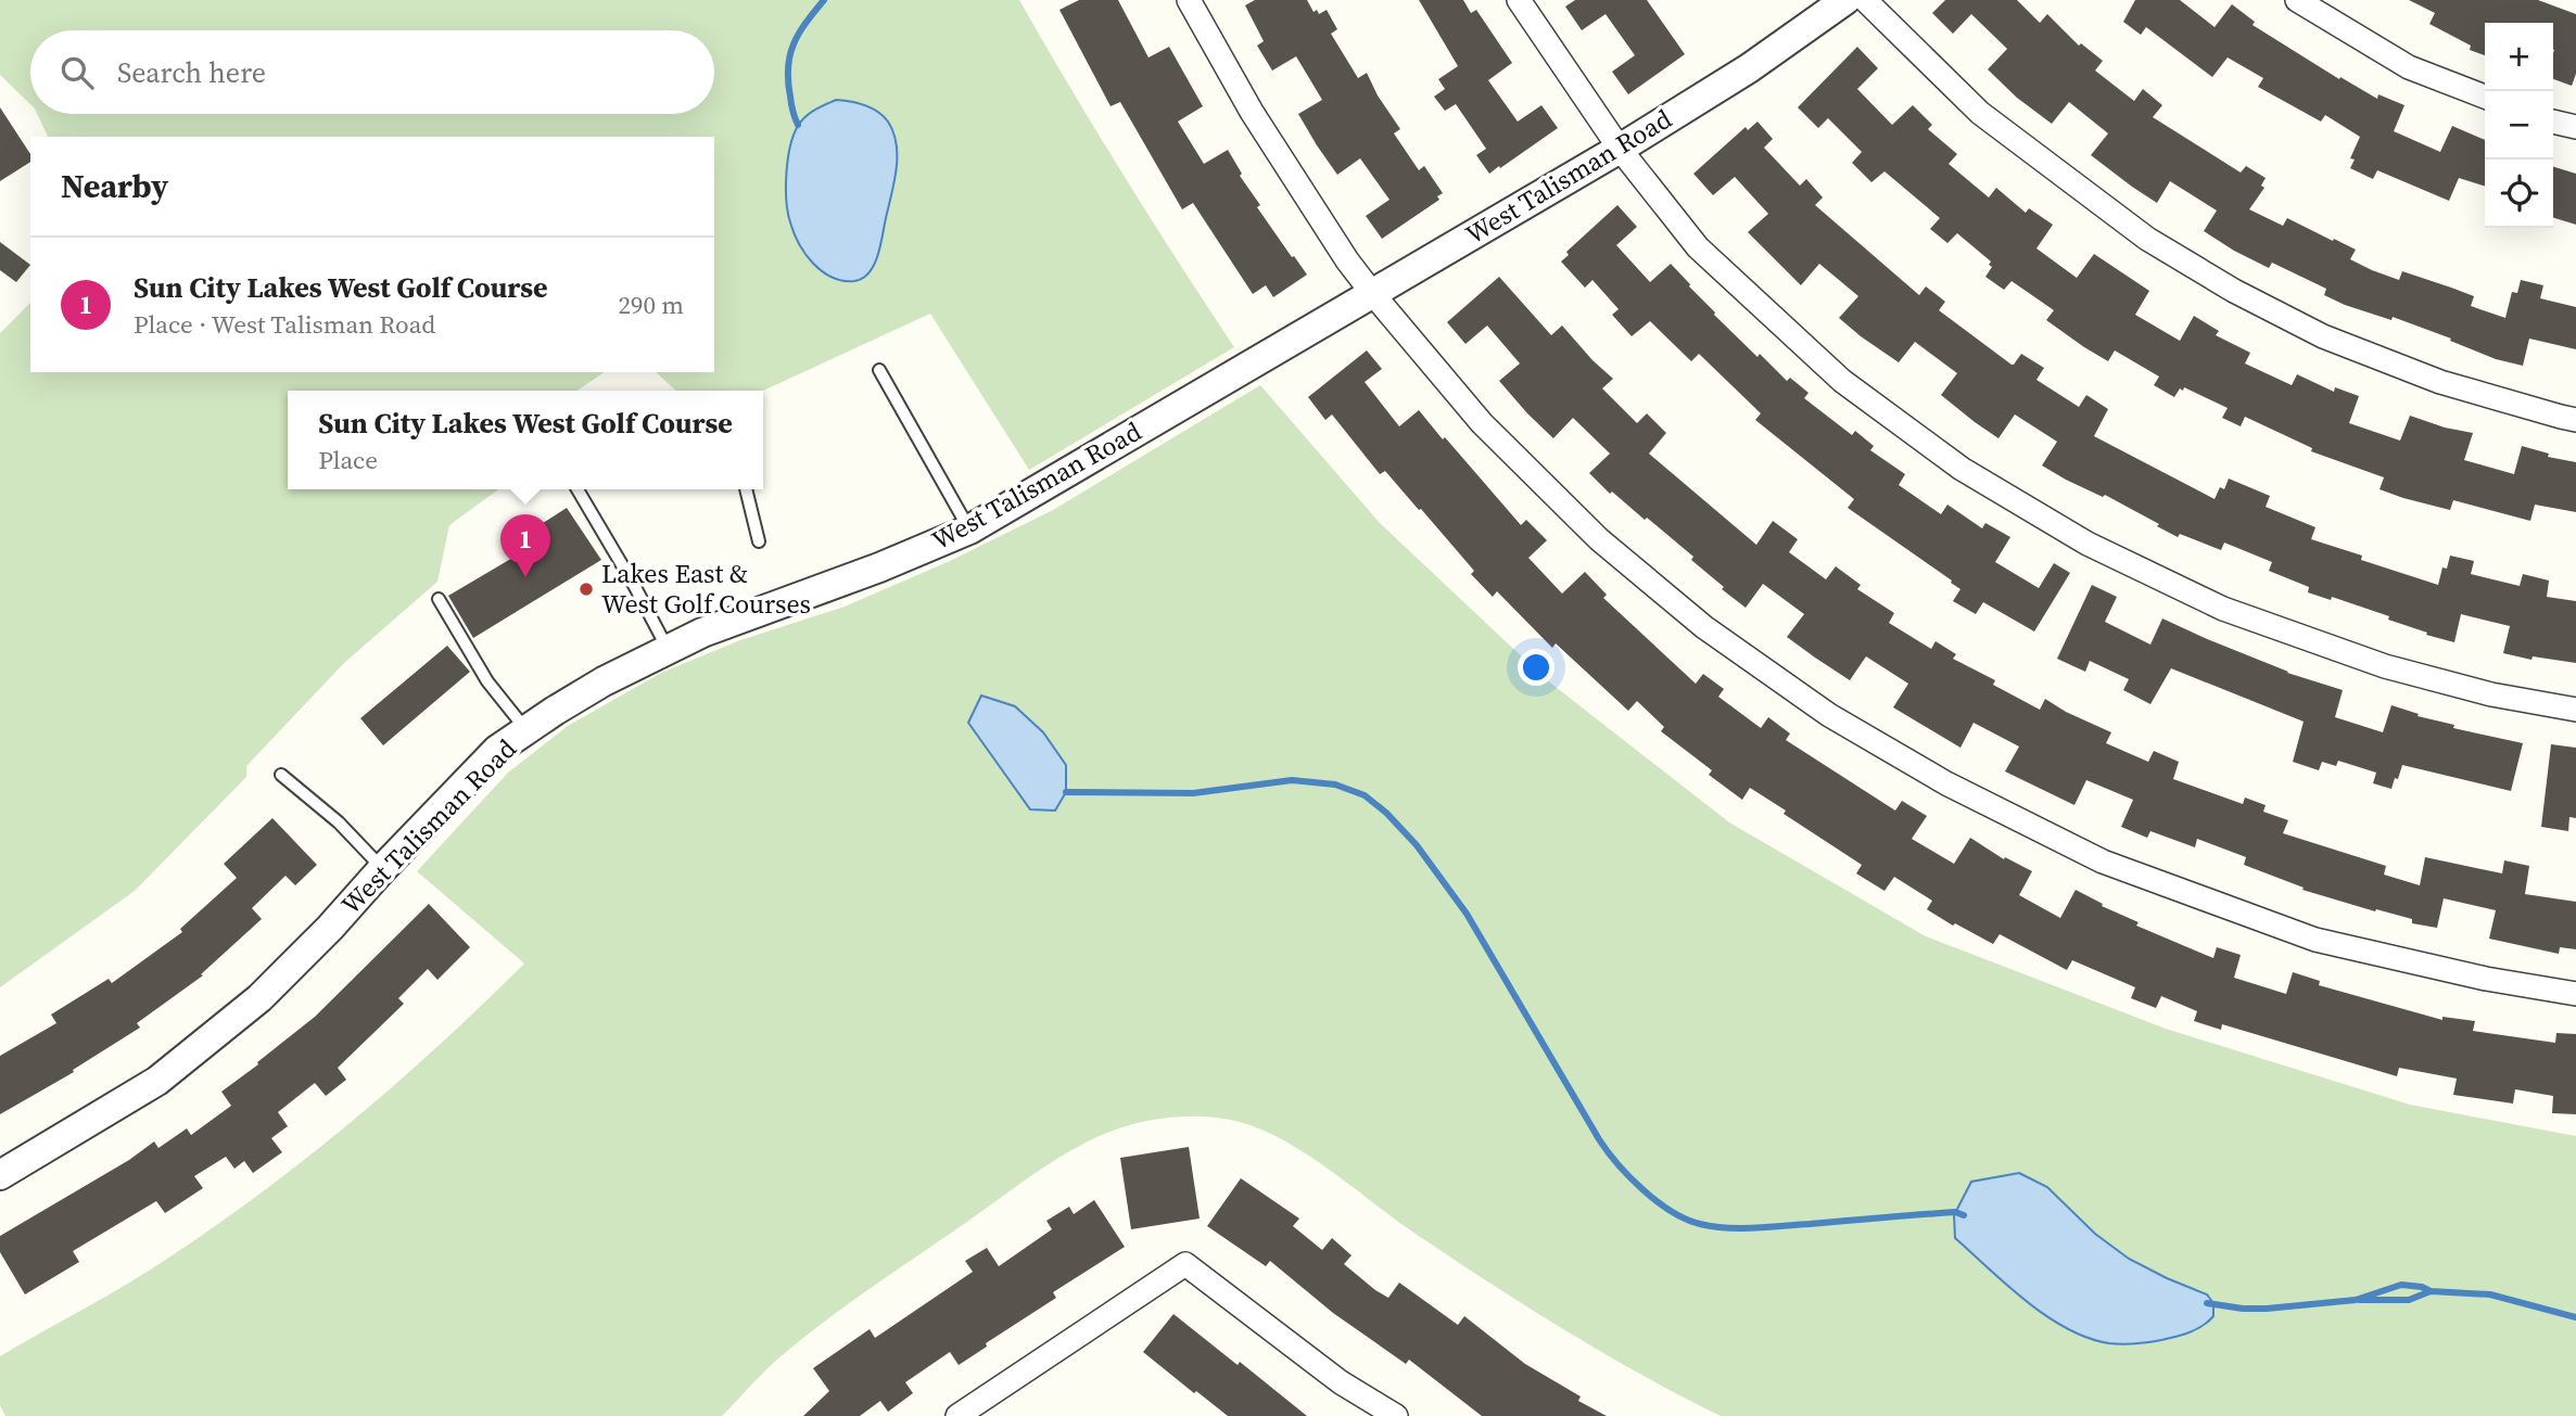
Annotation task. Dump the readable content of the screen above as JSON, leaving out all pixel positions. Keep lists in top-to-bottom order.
{
  "streets": {
    "street": ["West Talisman Road"]
  },
  "places": ["Lakes East & West Golf Courses"],
  "page": {
    "map_buttons": ["+", "−"],
    "search": "Search here",
    "heading": "Nearby",
    "list": [
      {
        "mark": "1",
        "name": "Sun City Lakes West Golf Course",
        "note": "Place · West Talisman Road",
        "value": "290 m"
      }
    ],
    "popup": ["Sun City Lakes West Golf Course", "Place"],
    "pins": "1"
  }
}
